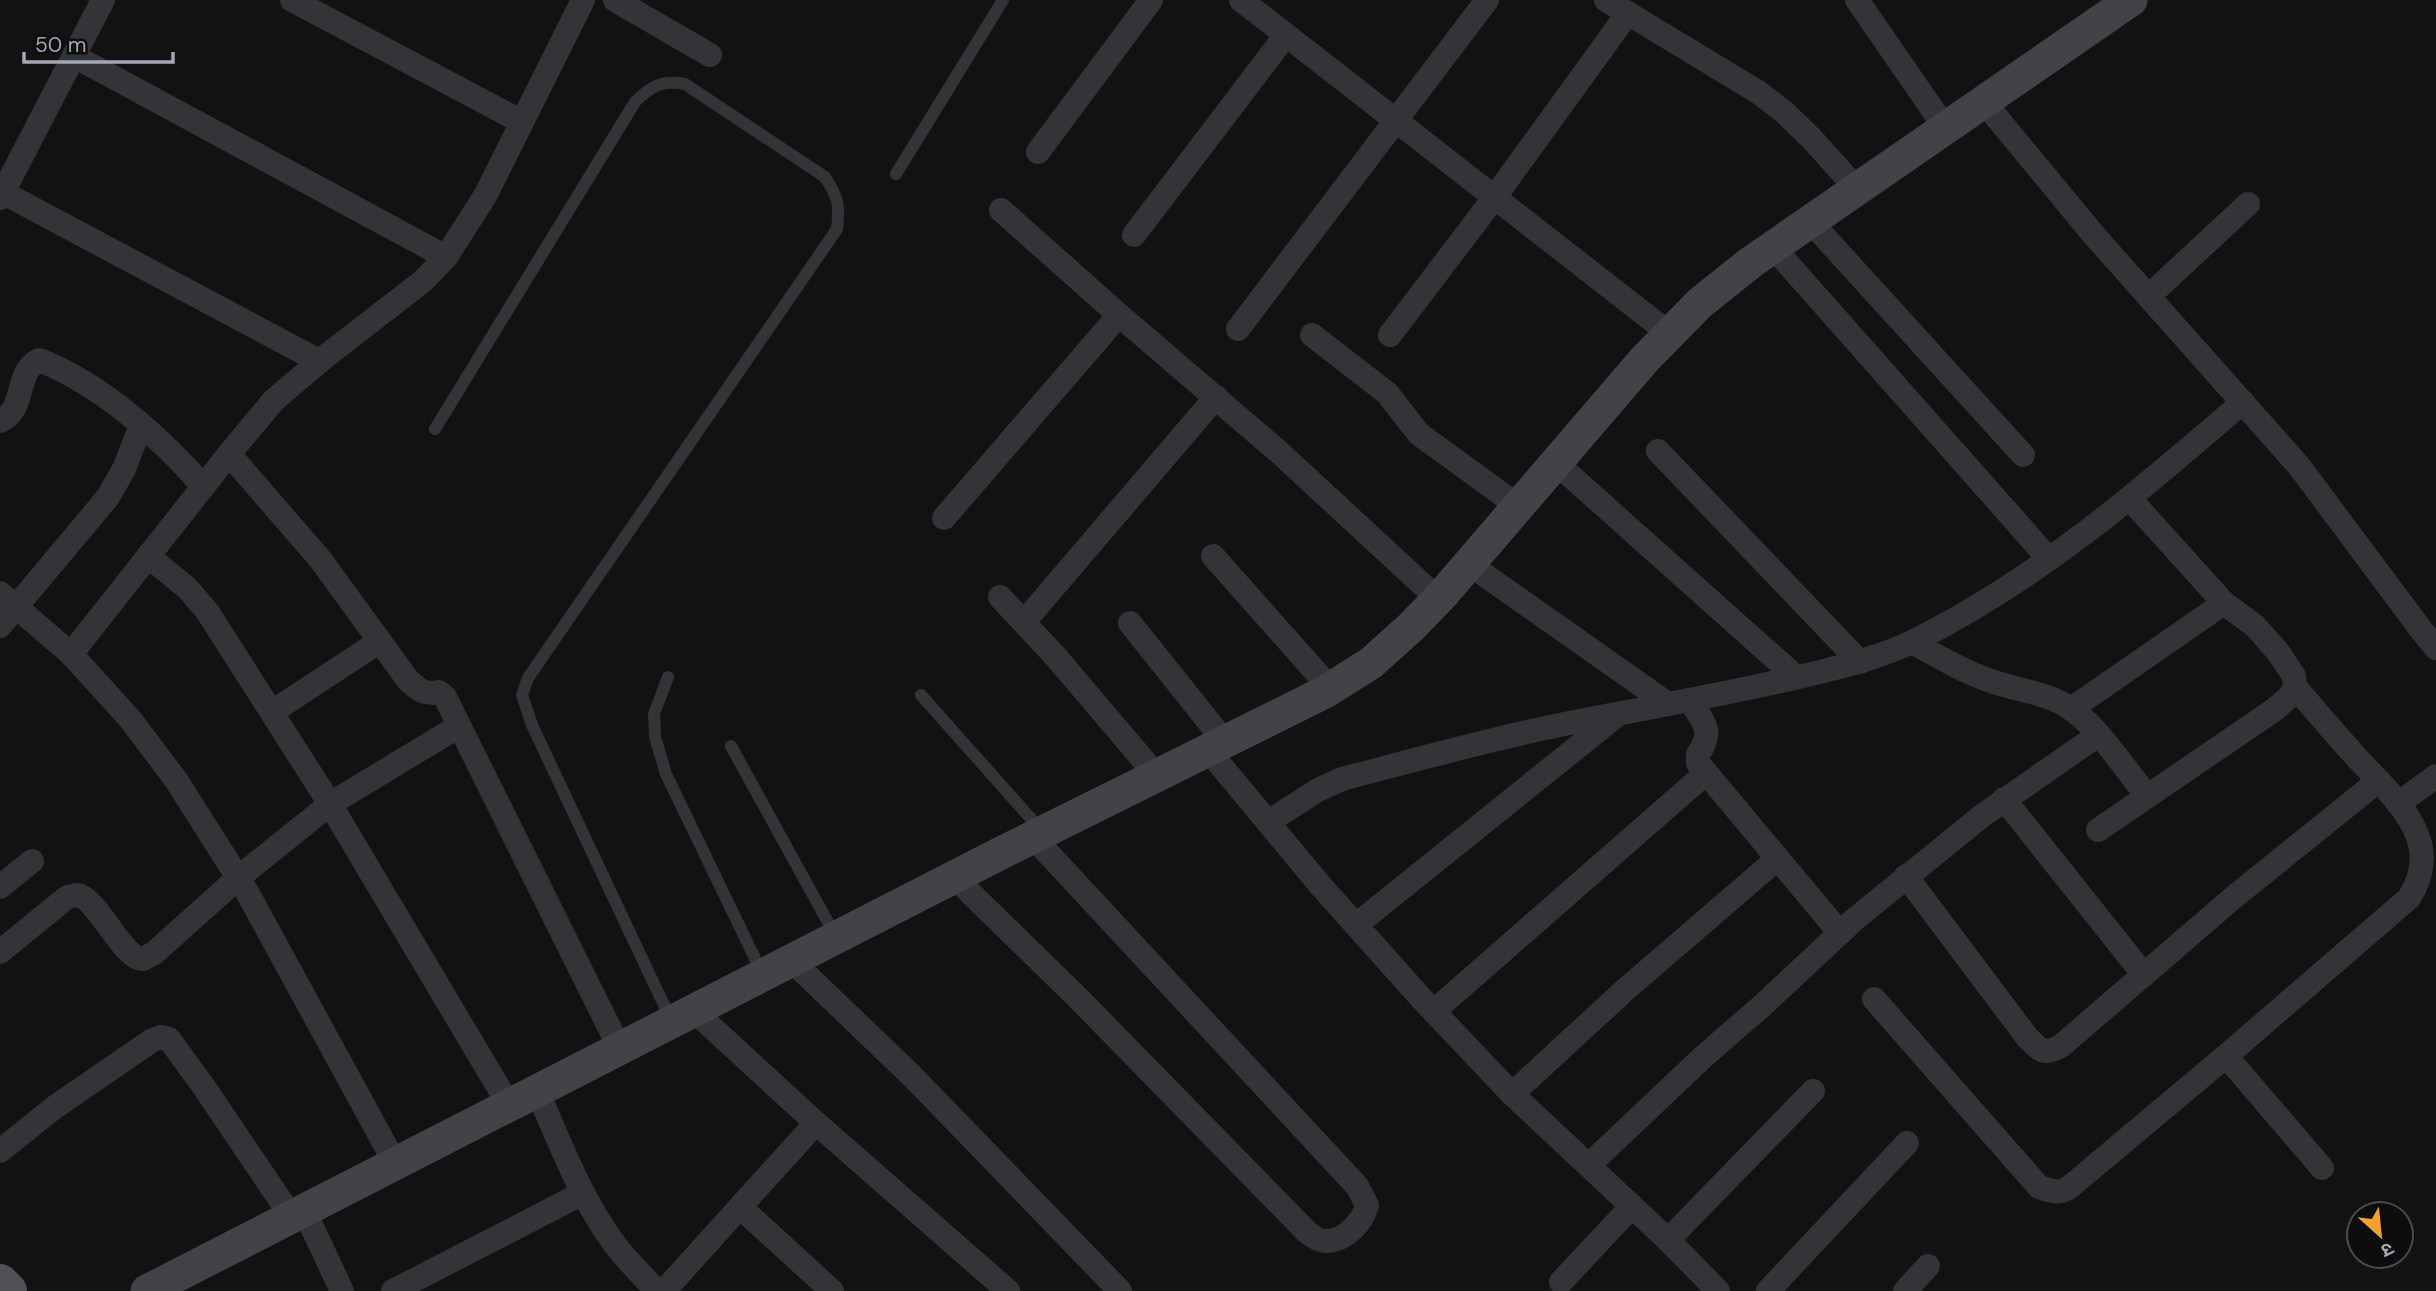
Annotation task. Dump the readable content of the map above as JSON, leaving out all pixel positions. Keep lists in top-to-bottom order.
{
  "scale_bar": "50 m",
  "north": "bottom right"
}
